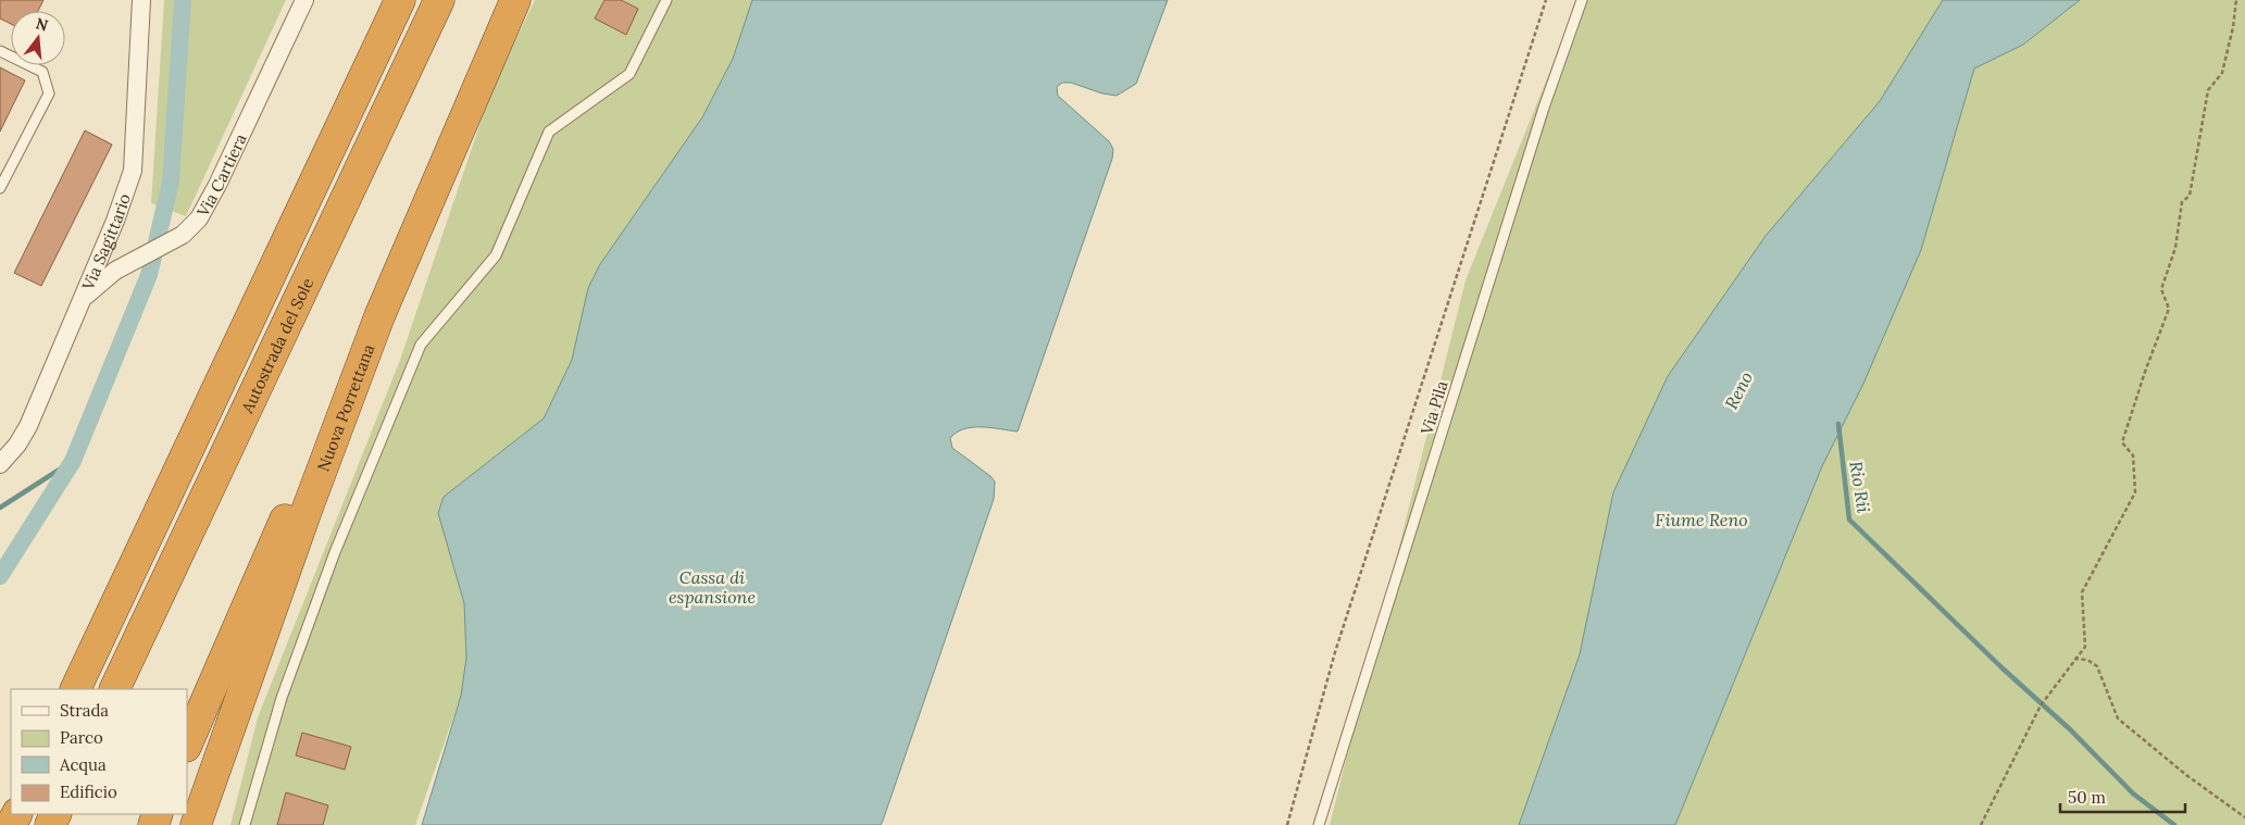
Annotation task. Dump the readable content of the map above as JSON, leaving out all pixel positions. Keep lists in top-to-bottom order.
{
  "streets": {
    "highway": ["Autostrada del Sole", "Nuova Porrettana"],
    "street": ["Via Cartiera", "Via Sagittario"],
    "lane": ["Via Pila"]
  },
  "crossings": [
    ["Via Cartiera", "Via Sagittario"]
  ],
  "water": [
    "Reno",
    "Rio Rii",
    "Fiume Reno",
    "Cassa di espansione"
  ],
  "legend": [
    "Strada",
    "Parco",
    "Acqua",
    "Edificio"
  ],
  "scale_bar": "50 m",
  "north": "top"
}
